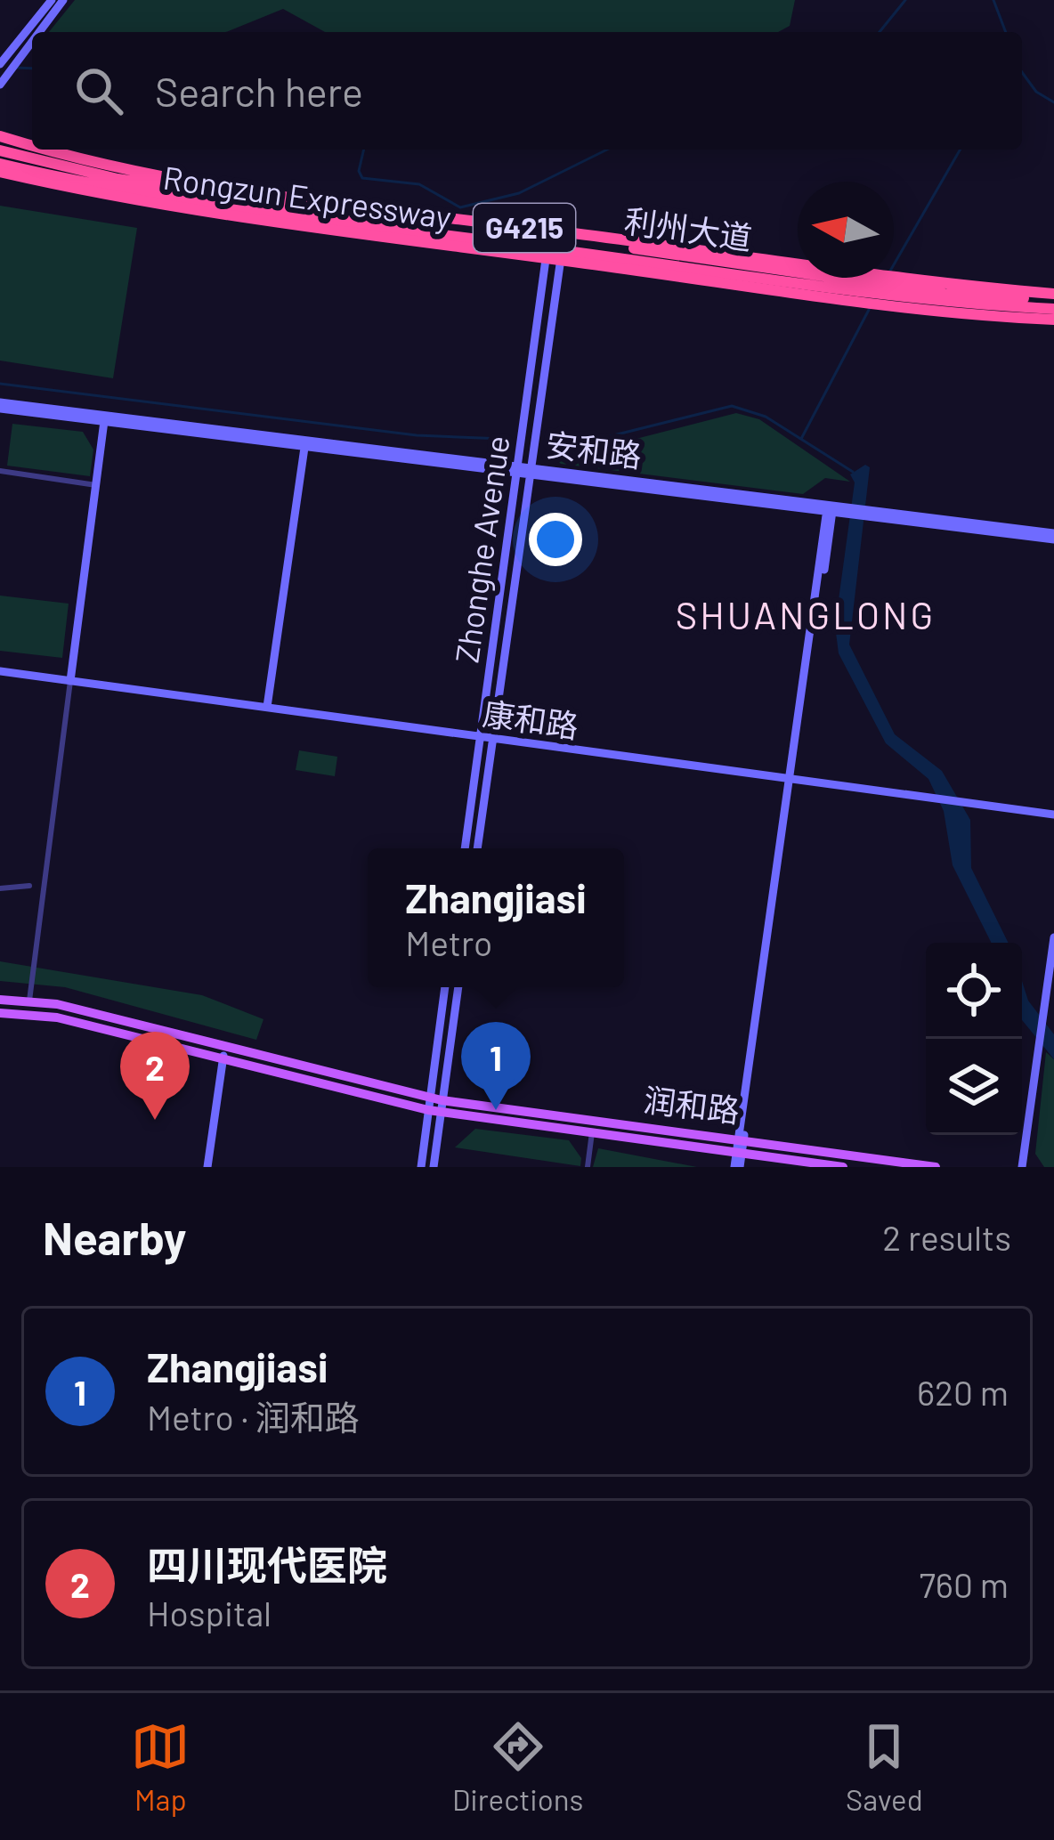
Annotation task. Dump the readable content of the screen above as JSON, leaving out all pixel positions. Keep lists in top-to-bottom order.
{
  "streets": {
    "highway": ["Rongzun Expressway", "G4215", "利州大道"],
    "main road": ["润和路"],
    "street": ["安和路", "Zhonghe Avenue", "康和路"]
  },
  "crossings": [
    ["Rongzun Expressway", "利州大道"],
    ["利州大道", "Zhonghe Avenue"],
    ["安和路", "Zhonghe Avenue"],
    ["Zhonghe Avenue", "康和路"]
  ],
  "districts": ["SHUANGLONG"],
  "north": "left",
  "page": {
    "search": "Search here",
    "popup": ["Zhangjiasi", "Metro"],
    "pins": ["1", "2"],
    "heading": ["Nearby", "2 results"],
    "list": [
      {
        "mark": "1",
        "name": "Zhangjiasi",
        "note": "Metro · 润和路",
        "value": "620 m"
      },
      {
        "mark": "2",
        "name": "四川现代医院",
        "note": "Hospital",
        "value": "760 m"
      }
    ],
    "nav": ["Map", "Directions", "Saved"]
  }
}
